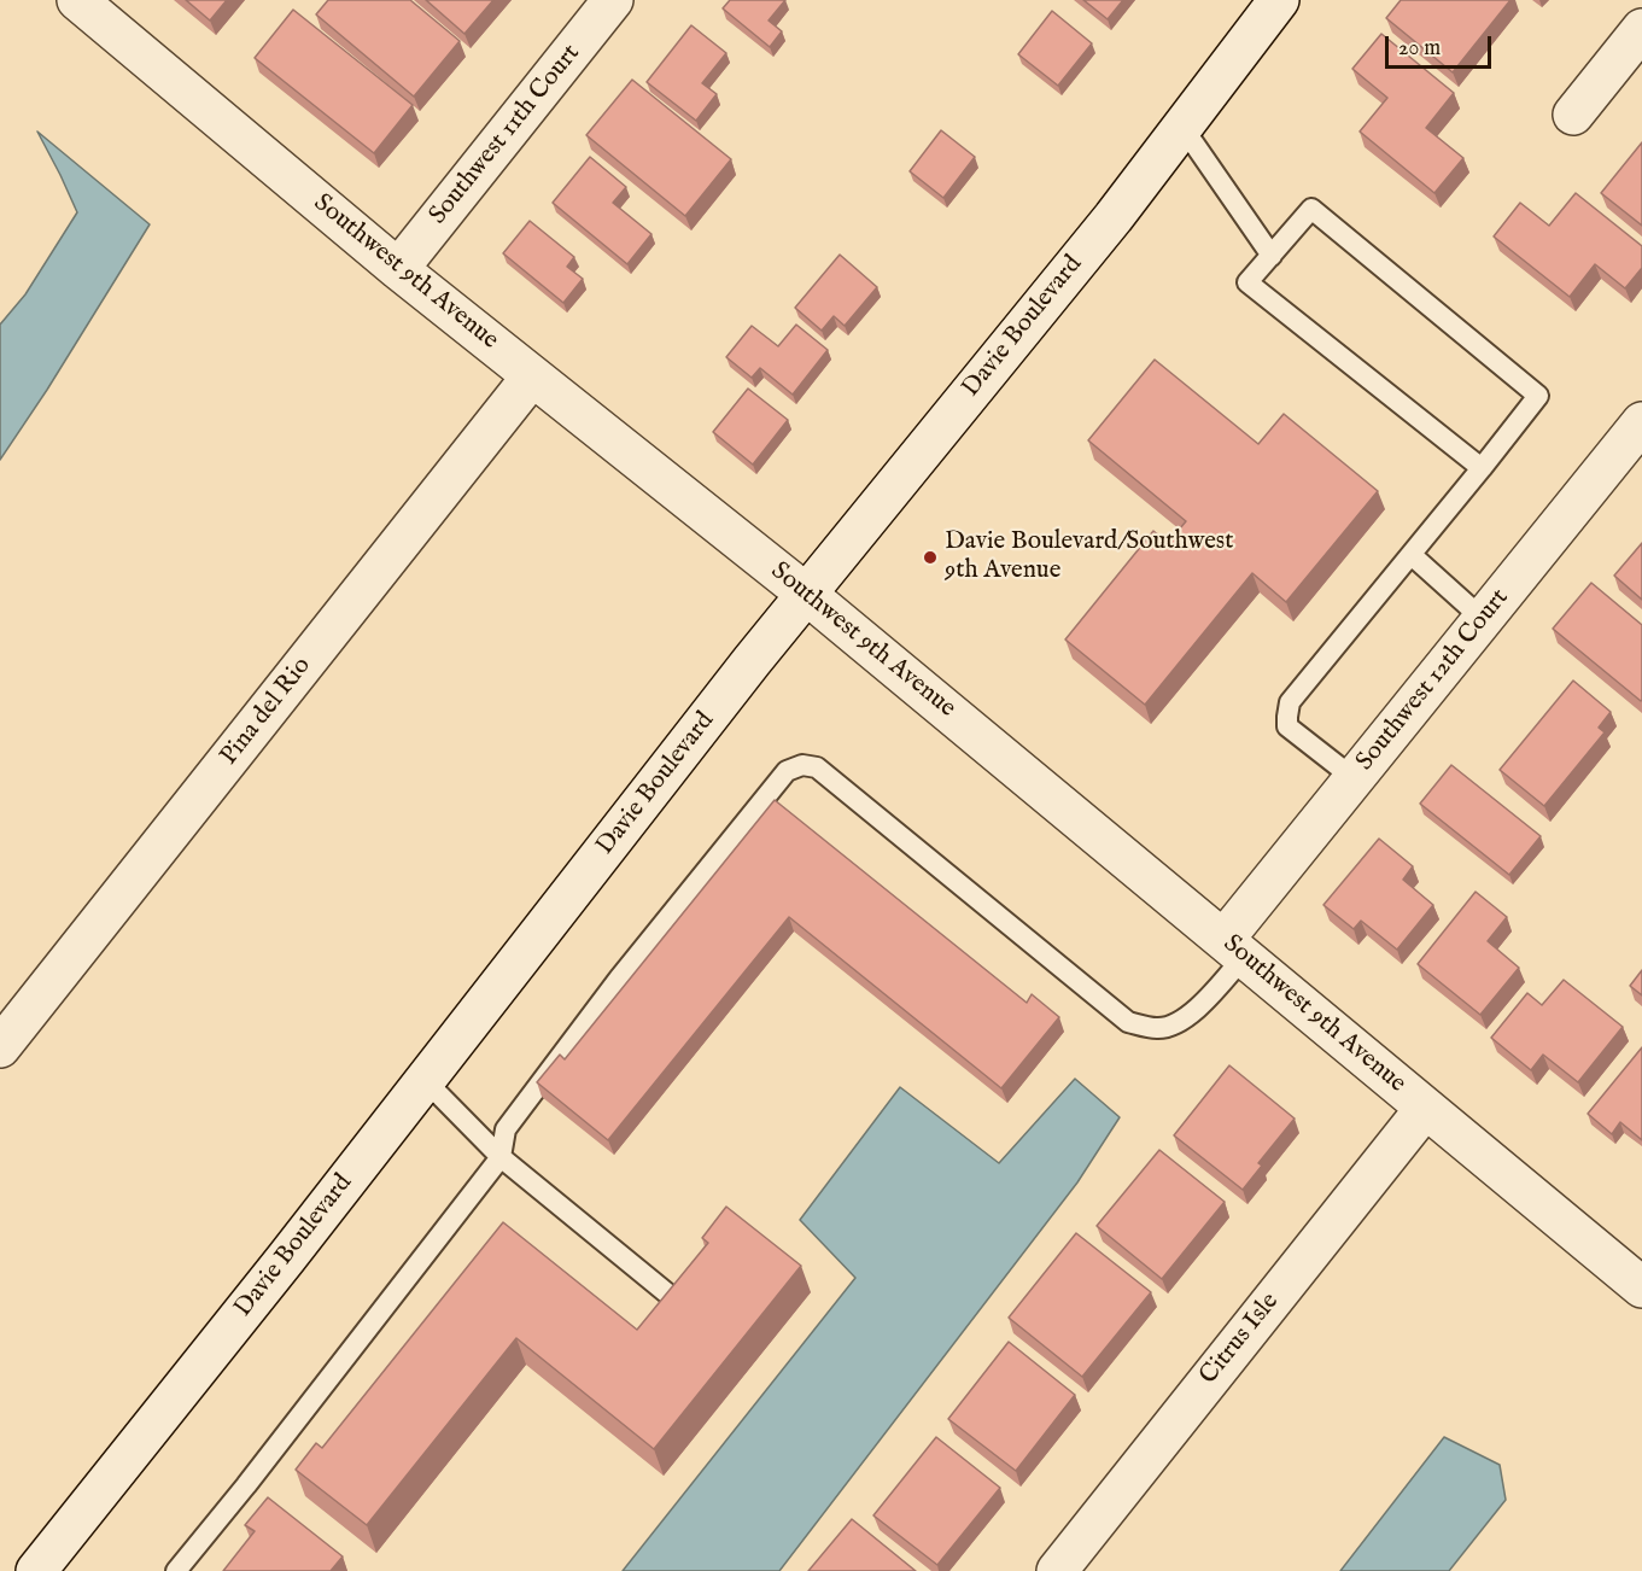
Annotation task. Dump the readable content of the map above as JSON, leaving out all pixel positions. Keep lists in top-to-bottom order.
{
  "streets": {
    "street": [
      "Southwest 11th Court",
      "Southwest 9th Avenue",
      "Davie Boulevard",
      "Southwest 12th Court",
      "Pina del Rio",
      "Citrus Isle"
    ]
  },
  "crossings": [
    ["Southwest 11th Court", "Southwest 9th Avenue"],
    ["Southwest 9th Avenue", "Davie Boulevard"],
    ["Southwest 9th Avenue", "Southwest 12th Court"],
    ["Southwest 9th Avenue", "Pina del Rio"],
    ["Southwest 9th Avenue", "Citrus Isle"]
  ],
  "places": ["Davie Boulevard/Southwest 9th Avenue"],
  "scale_bar": "20 m"
}
